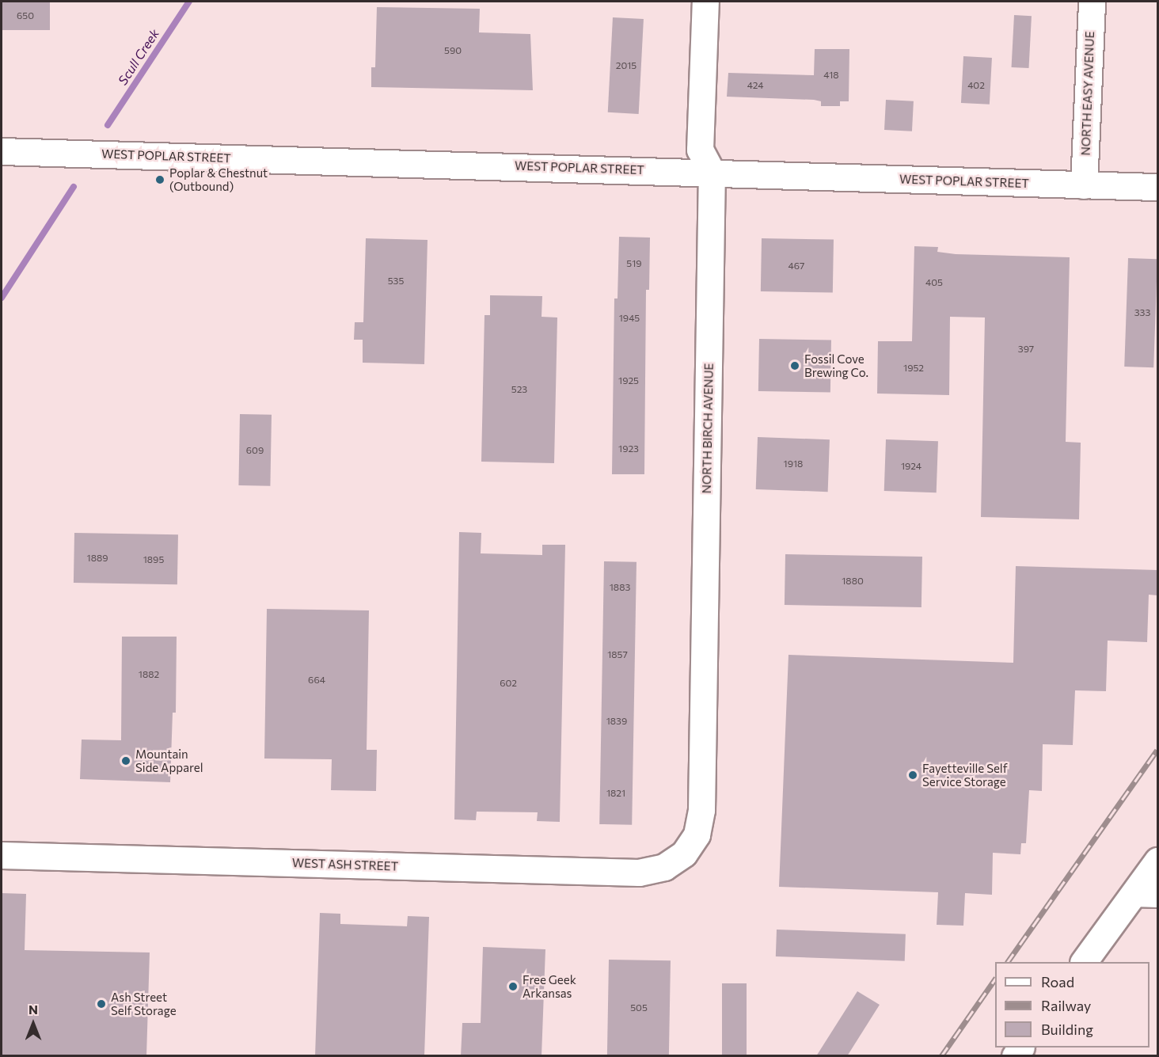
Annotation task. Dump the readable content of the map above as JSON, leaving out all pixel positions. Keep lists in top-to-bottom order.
{
  "streets": {
    "street": [
      "NORTH EASY AVENUE",
      "WEST POPLAR STREET",
      "NORTH BIRCH AVENUE",
      "WEST ASH STREET"
    ]
  },
  "crossings": [
    ["NORTH EASY AVENUE", "WEST POPLAR STREET"],
    ["WEST POPLAR STREET", "NORTH BIRCH AVENUE"],
    ["NORTH BIRCH AVENUE", "WEST ASH STREET"]
  ],
  "water": ["Scull Creek"],
  "places": [
    "Poplar & Chestnut (Outbound)",
    "Fossil Cove Brewing Co.",
    "Mountain Side Apparel",
    "Fayetteville Self Service Storage",
    "Free Geek Arkansas",
    "Ash Street Self Storage"
  ],
  "house_numbers": [
    "650",
    "590",
    "2015",
    "418",
    "424",
    "402",
    "519",
    "467",
    "535",
    "405",
    "333",
    "1945",
    "397",
    "1952",
    "1925",
    "523",
    "1923",
    "609",
    "1918",
    "1924",
    "1889",
    "1895",
    "1880",
    "1883",
    "1857",
    "1882",
    "664",
    "602",
    "1839",
    "1821",
    "505"
  ],
  "legend": ["Road", "Railway", "Building"],
  "north": "top"
}
